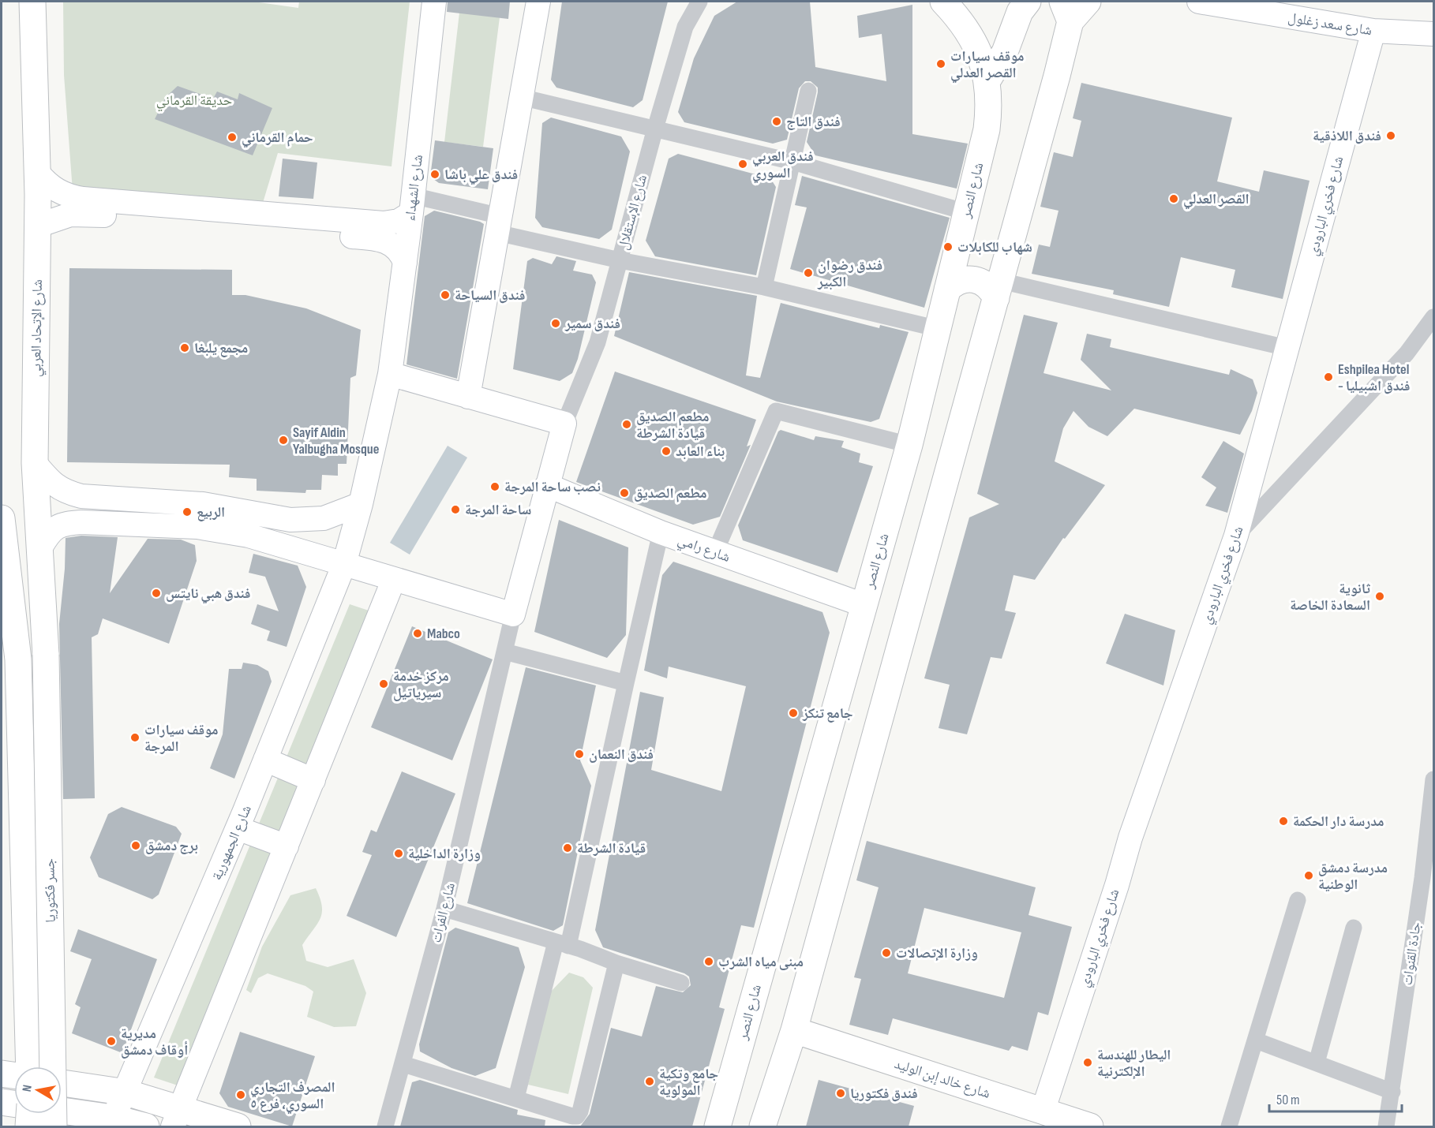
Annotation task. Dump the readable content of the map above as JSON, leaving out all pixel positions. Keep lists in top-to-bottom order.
{
  "streets": {
    "main road": [
      "شارع سعد زغلول",
      "شارع الشهداء",
      "شارع النصر",
      "شارع فخري البارودي",
      "شارع الإتحاد العربي",
      "شارع رامي",
      "شارع الجمهورية",
      "جسر فكتوريا",
      "شارع خالد إبن الوليد"
    ],
    "street": ["شارع الإستقلال", "شارع الفرات", "جادة القنوات"]
  },
  "crossings": [
    ["شارع سعد زغلول", "شارع فخري البارودي"],
    ["شارع النصر", "شارع رامي"],
    ["شارع فخري البارودي", "شارع خالد إبن الوليد"],
    ["شارع الإتحاد العربي", "جسر فكتوريا"]
  ],
  "parks": ["حديقة القرماني"],
  "places": [
    "موقف سيارات القصر العدلي",
    "فندق التاج",
    "فندق اللاذقية",
    "حمام القرماني",
    "فندق العربي السوري",
    "فندق علي باشا",
    "القصر العدلي",
    "شهاب للكابلات",
    "فندق رضوان الكبير",
    "فندق السياحة",
    "فندق سمير",
    "مجمع يلبغا",
    "Eshpilea Hotel - فندق اشبيليا",
    "مطعم الصديق قيادة الشرطة",
    "Sayif Aldin Yalbugha Mosque",
    "بناء العابد",
    "نصب ساحة المرجة",
    "مطعم الصديق",
    "ساحة المرجة",
    "الربيع",
    "فندق هبي نايتس",
    "ثانوية السعادة الخاصة",
    "Mabco",
    "مركز خدمة سيرياتيل",
    "جامع تنكز",
    "موقف سيارات المرجة",
    "فندق النعمان",
    "مدرسة دار الحكمة",
    "برج دمشق",
    "قيادة الشرطة",
    "وزارة الداخلية",
    "مدرسة دمشق الوطنية",
    "وزارة الإتصالات",
    "مبنى مياه الشرب",
    "مديرية أوقاف دمشق",
    "اليطار للهندسة الإلكترنية",
    "جامع وتكية المولوية",
    "فندق فكتوريا",
    "المصرف التجاري السوري، فرع ٥"
  ],
  "scale_bar": "50 m",
  "north": "left"
}
